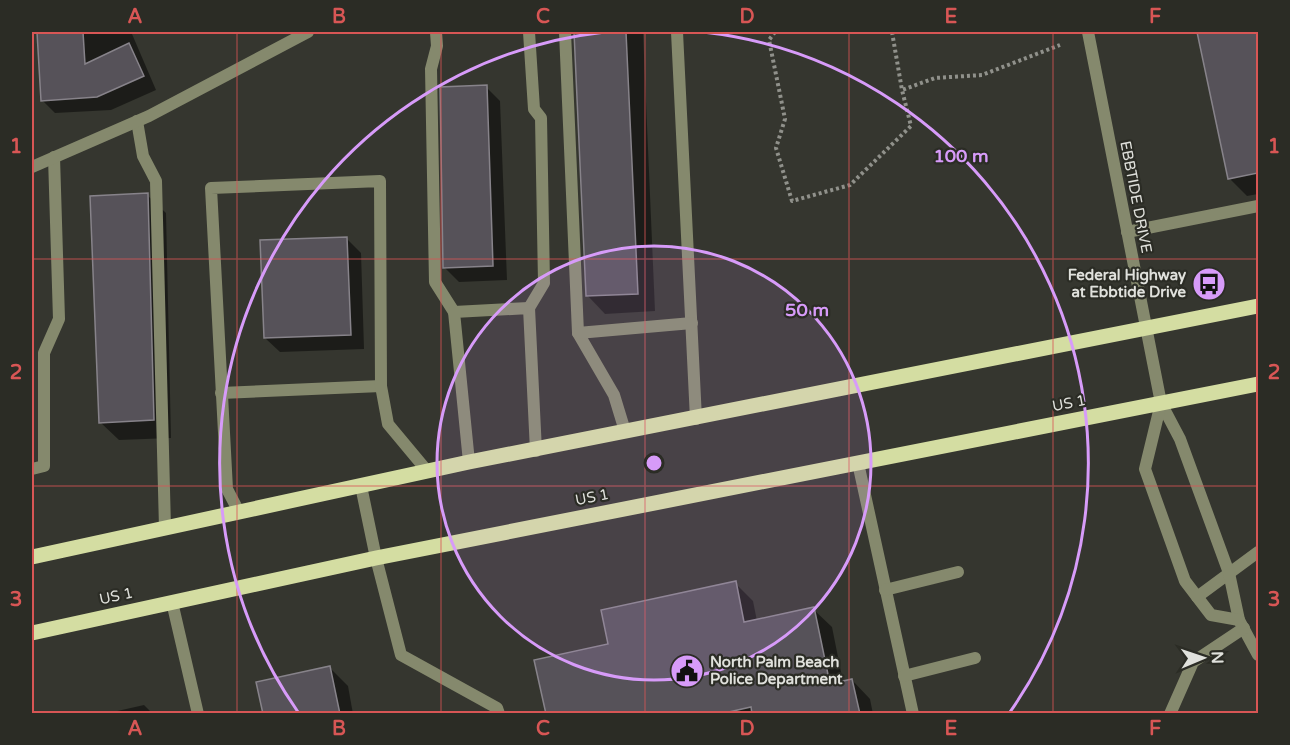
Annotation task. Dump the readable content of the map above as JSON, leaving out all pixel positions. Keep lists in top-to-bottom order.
{
  "streets": {
    "main road": ["US 1"],
    "street": ["EBBTIDE DRIVE"]
  },
  "crossings": [
    ["EBBTIDE DRIVE", "US 1"]
  ],
  "places": {
    "bus stop": ["Federal Highway at Ebbtide Drive"],
    "public building": ["North Palm Beach Police Department"]
  },
  "north": "right",
  "grid": {
    "columns": [
      "A",
      "B",
      "C",
      "D",
      "E",
      "F"
    ],
    "rows": ["1", "2", "3"]
  },
  "rings": ["100 m", "50 m"]
}
